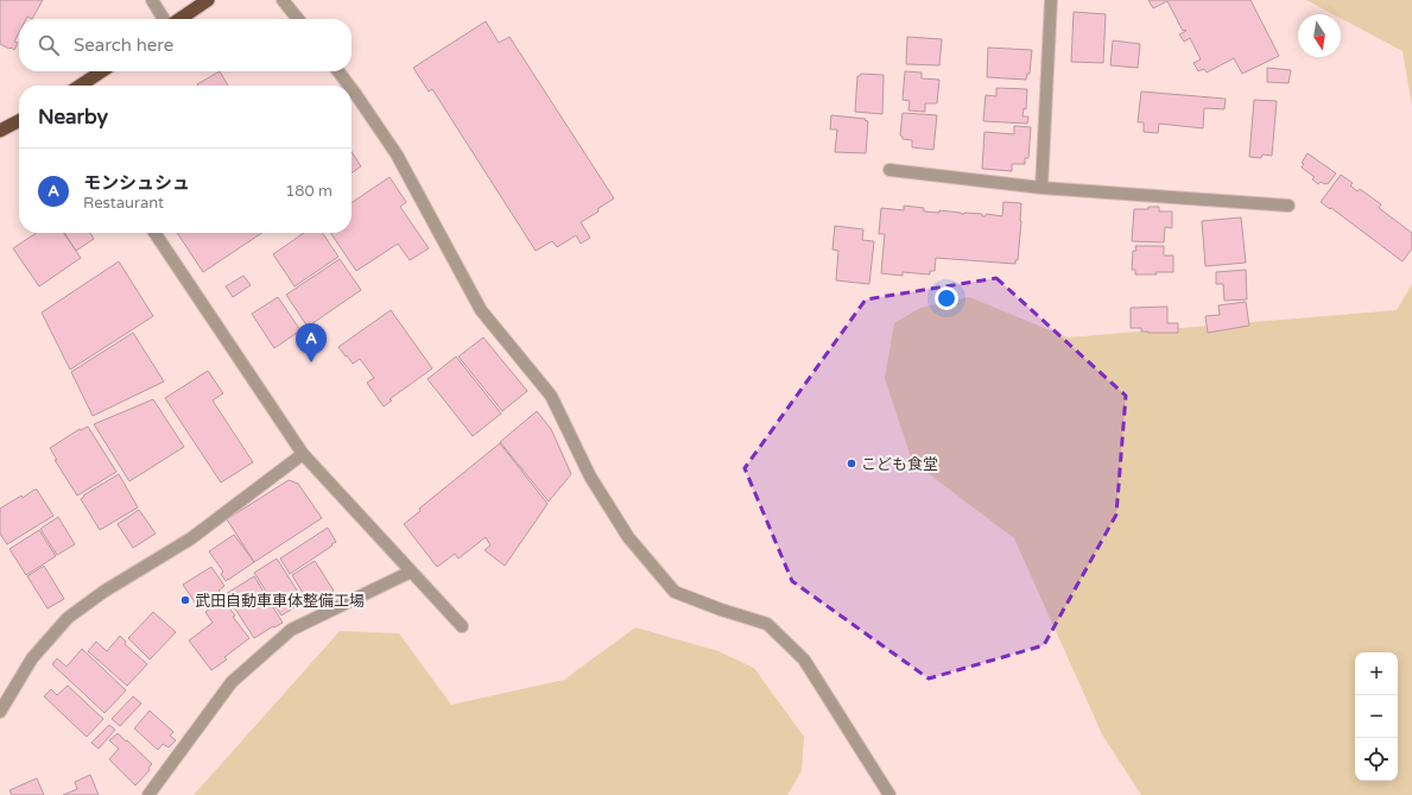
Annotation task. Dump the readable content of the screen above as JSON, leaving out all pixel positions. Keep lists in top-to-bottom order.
{
  "places": ["こども食堂", "武田自動車車体整備工場"],
  "north": "bottom",
  "page": {
    "search": "Search here",
    "heading": "Nearby",
    "list": [
      {
        "mark": "A",
        "name": "モンシュシュ",
        "note": "Restaurant",
        "value": "180 m"
      }
    ],
    "pins": "A",
    "map_buttons": ["+", "−"]
  }
}
